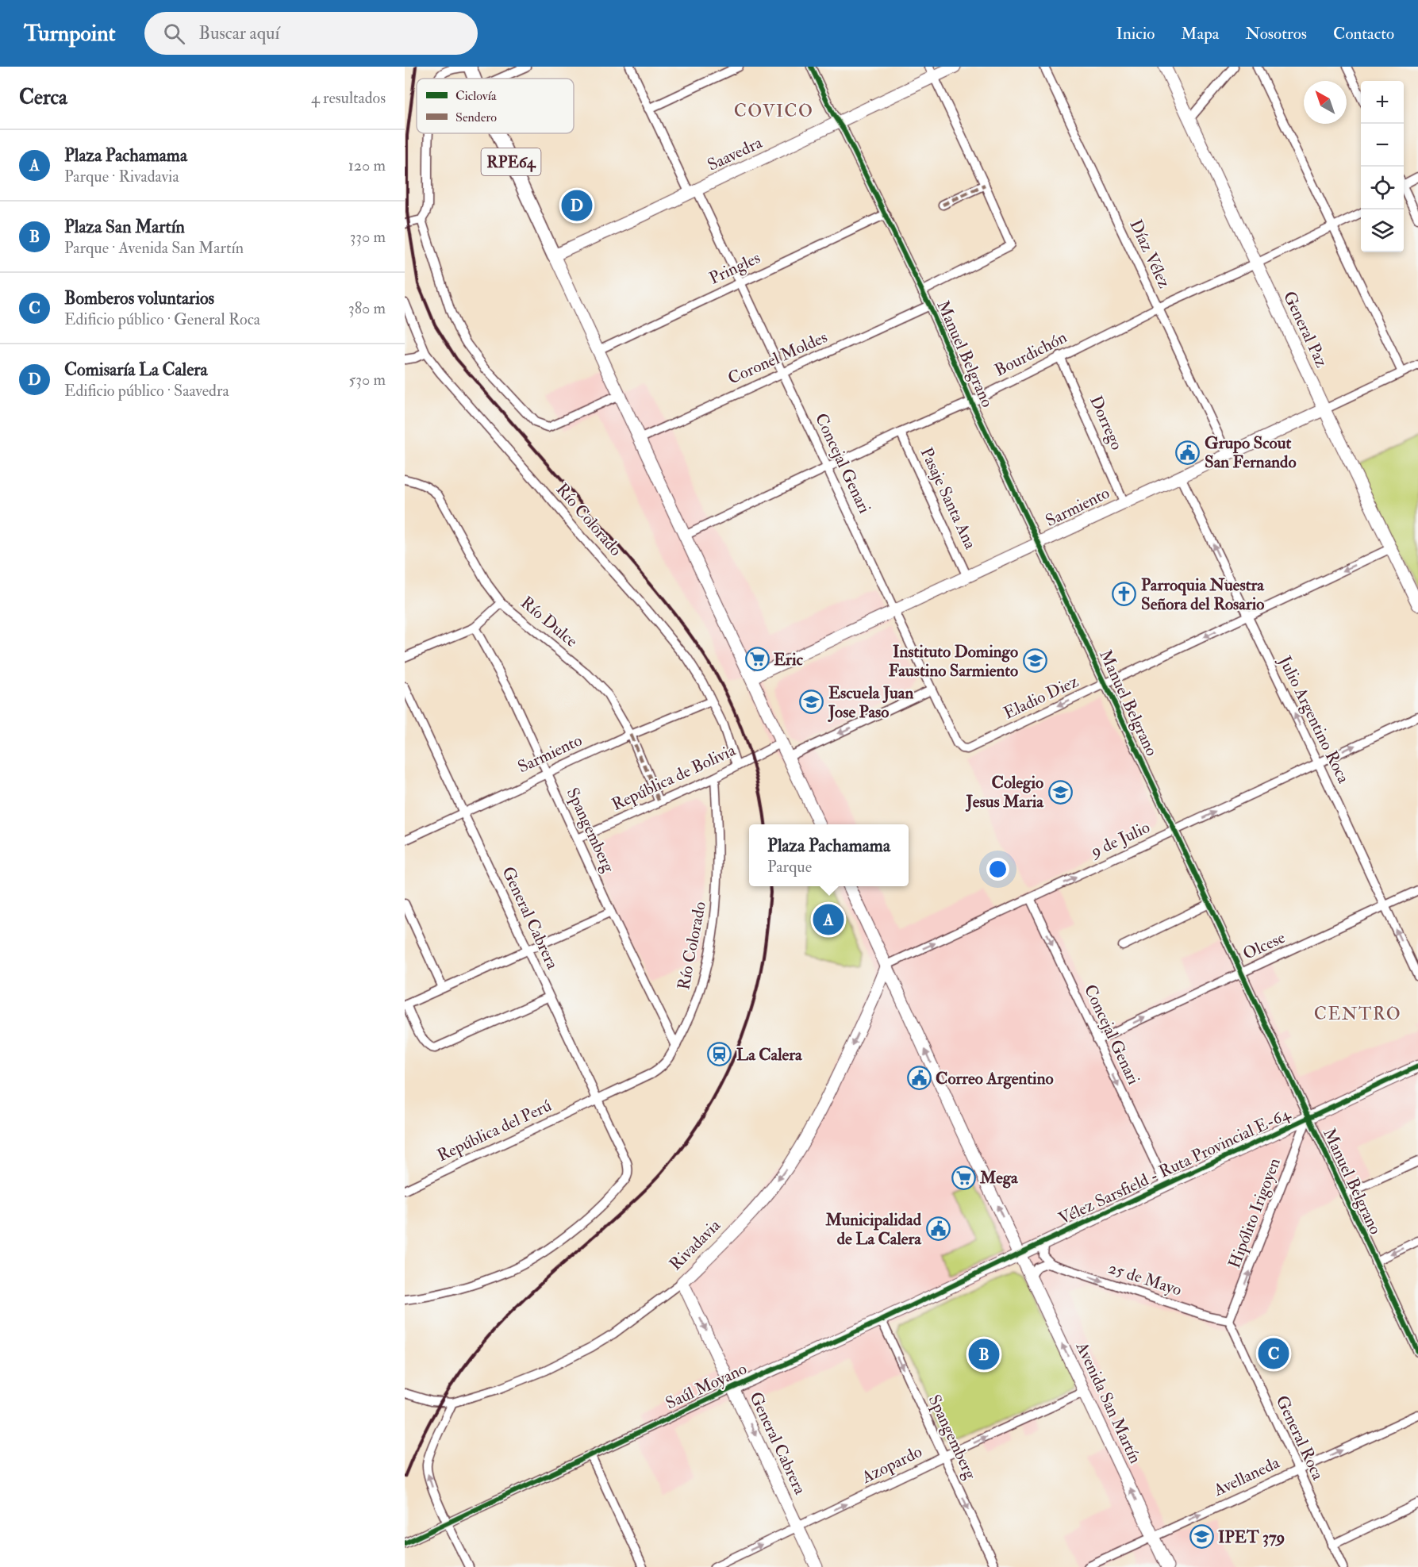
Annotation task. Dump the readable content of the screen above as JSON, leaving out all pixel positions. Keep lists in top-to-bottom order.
{
  "streets": {
    "main road": ["RPE64"],
    "street": [
      "Saavedra",
      "Díaz Vélez",
      "Pringles",
      "General Paz",
      "Manuel Belgrano",
      "Bourdichón",
      "Coronel Moldes",
      "Dorrego",
      "Concejal Genari",
      "Pasaje Santa Ana",
      "Sarmiento",
      "Río Colorado",
      "Río Dulce",
      "Eladio Diez",
      "Julio Argentino Roca",
      "República de Bolivia",
      "Spangemberg",
      "9 de Julio",
      "General Cabrera",
      "Olcese",
      "República del Perú",
      "Vélez Sarsfield - Ruta Provincial E-64",
      "Hipólito Irigoyen",
      "Rivadavia",
      "25 de Mayo",
      "Saúl Moyano",
      "Avenida San Martín",
      "General Roca",
      "Azopardo",
      "Avellaneda"
    ]
  },
  "crossings": [
    ["Saavedra", "RPE64"],
    ["Saavedra", "Manuel Belgrano"],
    ["Saavedra", "Concejal Genari"],
    ["RPE64", "Pringles"],
    ["RPE64", "Bourdichón"],
    ["RPE64", "Coronel Moldes"],
    ["RPE64", "Sarmiento"],
    ["RPE64", "República de Bolivia"],
    ["Díaz Vélez", "Bourdichón"],
    ["Díaz Vélez", "Sarmiento"],
    ["Pringles", "Manuel Belgrano"],
    ["Pringles", "Concejal Genari"],
    ["General Paz", "Bourdichón"],
    ["General Paz", "Sarmiento"],
    ["General Paz", "Eladio Diez"],
    ["Manuel Belgrano", "Bourdichón"],
    ["Manuel Belgrano", "Coronel Moldes"],
    ["Manuel Belgrano", "Sarmiento"],
    ["Manuel Belgrano", "Eladio Diez"],
    ["Manuel Belgrano", "9 de Julio"],
    ["Manuel Belgrano", "Olcese"],
    ["Manuel Belgrano", "Vélez Sarsfield - Ruta Provincial E-64"],
    ["Manuel Belgrano", "Hipólito Irigoyen"],
    ["Bourdichón", "Dorrego"],
    ["Bourdichón", "Concejal Genari"],
    ["Bourdichón", "Pasaje Santa Ana"],
    ["Coronel Moldes", "Concejal Genari"],
    ["Dorrego", "Sarmiento"],
    ["Concejal Genari", "Sarmiento"],
    ["Concejal Genari", "Eladio Diez"],
    ["Concejal Genari", "9 de Julio"],
    ["Concejal Genari", "Olcese"],
    ["Concejal Genari", "Vélez Sarsfield - Ruta Provincial E-64"],
    ["Pasaje Santa Ana", "Sarmiento"],
    ["Sarmiento", "Río Colorado"],
    ["Sarmiento", "Río Dulce"],
    ["Sarmiento", "Julio Argentino Roca"],
    ["Sarmiento", "Spangemberg"],
    ["Sarmiento", "General Cabrera"],
    ["Río Colorado", "República de Bolivia"],
    ["Río Colorado", "Spangemberg"],
    ["Río Colorado", "General Cabrera"],
    ["Río Colorado", "República del Perú"],
    ["Río Dulce", "República de Bolivia"],
    ["Eladio Diez", "Julio Argentino Roca"],
    ["Julio Argentino Roca", "9 de Julio"],
    ["Julio Argentino Roca", "Olcese"],
    ["República de Bolivia", "Spangemberg"],
    ["Spangemberg", "Saúl Moyano"],
    ["Spangemberg", "Azopardo"],
    ["9 de Julio", "Rivadavia"],
    ["9 de Julio", "Avenida San Martín"],
    ["General Cabrera", "República del Perú"],
    ["General Cabrera", "Rivadavia"],
    ["General Cabrera", "Saúl Moyano"],
    ["General Cabrera", "Azopardo"],
    ["Vélez Sarsfield - Ruta Provincial E-64", "Hipólito Irigoyen"],
    ["Vélez Sarsfield - Ruta Provincial E-64", "Saúl Moyano"],
    ["Vélez Sarsfield - Ruta Provincial E-64", "Avenida San Martín"],
    ["Hipólito Irigoyen", "25 de Mayo"],
    ["Hipólito Irigoyen", "General Roca"],
    ["Rivadavia", "Avenida San Martín"],
    ["25 de Mayo", "General Roca"],
    ["Saúl Moyano", "Avenida San Martín"],
    ["Avenida San Martín", "Azopardo"],
    ["Avenida San Martín", "Avellaneda"],
    ["General Roca", "Avellaneda"]
  ],
  "one_way": [
    "Eladio Diez",
    "Julio Argentino Roca",
    "Spangemberg",
    "9 de Julio",
    "Olcese",
    "Hipólito Irigoyen",
    "Rivadavia",
    "25 de Mayo",
    "Avenida San Martín",
    "Azopardo",
    "Avellaneda"
  ],
  "districts": ["COVICO", "CENTRO"],
  "places": {
    "public building": ["Grupo Scout San Fernando", "Correo Argentino", "Municipalidad de La Calera"],
    "church": ["Parroquia Nuestra Señora del Rosario"],
    "supermarket": ["Eric", "Mega"],
    "school or university": [
      "Instituto Domingo Faustino Sarmiento",
      "Escuela Juan Jose Paso",
      "Colegio Jesus Maria",
      "IPET 379"
    ],
    "station": ["La Calera"]
  },
  "legend": ["Ciclovía", "Sendero"],
  "north": "top left",
  "page": {
    "header": "Turnpoint",
    "search": "Buscar aquí",
    "nav": [
      "Inicio",
      "Mapa",
      "Nosotros",
      "Contacto"
    ],
    "heading": ["Cerca", "4 resultados"],
    "map_buttons": ["+", "−"],
    "list": [
      {
        "mark": "A",
        "name": "Plaza Pachamama",
        "note": "Parque · Rivadavia",
        "value": "120 m"
      },
      {
        "mark": "B",
        "name": "Plaza San Martín",
        "note": "Parque · Avenida San Martín",
        "value": "330 m"
      },
      {
        "mark": "C",
        "name": "Bomberos voluntarios",
        "note": "Edificio público · General Roca",
        "value": "380 m"
      },
      {
        "mark": "D",
        "name": "Comisaría La Calera",
        "note": "Edificio público · Saavedra",
        "value": "530 m"
      }
    ],
    "pins": [
      "D",
      "A",
      "C",
      "B"
    ],
    "popup": ["Plaza Pachamama", "Parque"]
  }
}
